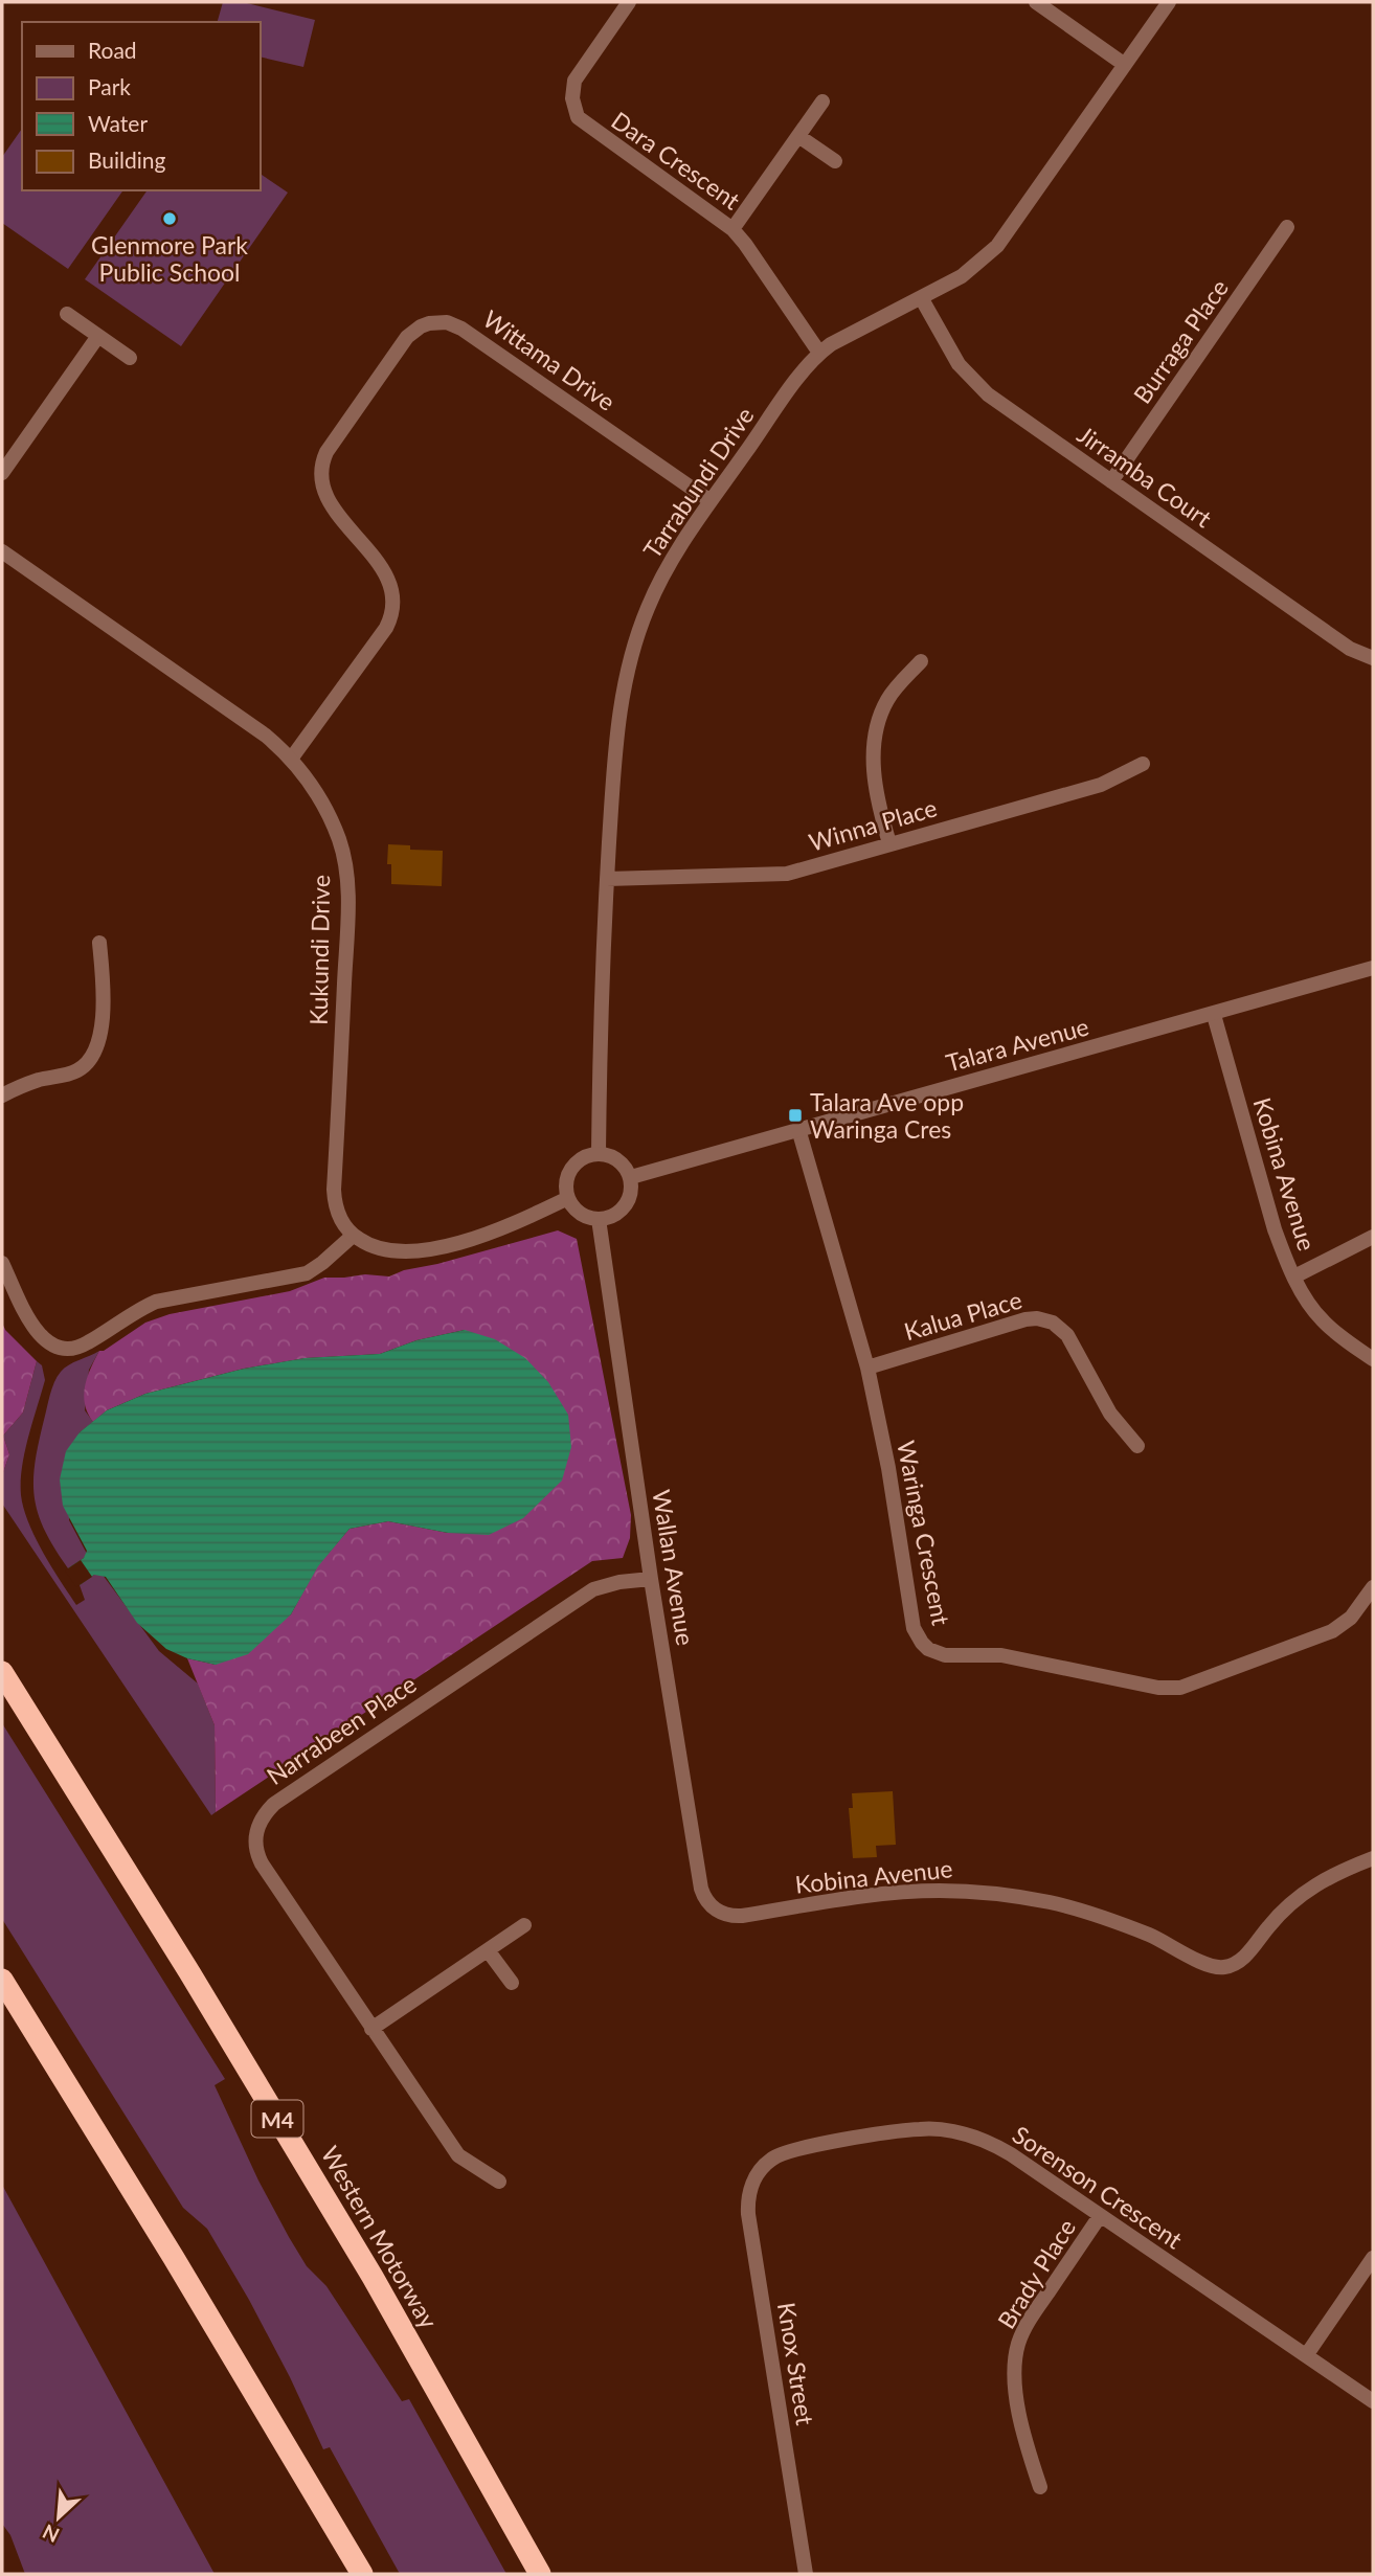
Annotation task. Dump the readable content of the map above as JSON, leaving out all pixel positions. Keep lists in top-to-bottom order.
{
  "streets": {
    "highway": ["M4", "Western Motorway"],
    "street": [
      "Dara Crescent",
      "Burraga Place",
      "Wittama Drive",
      "Jirramba Court",
      "Tarrabundi Drive",
      "Winna Place",
      "Kukundi Drive",
      "Talara Avenue",
      "Kobina Avenue",
      "Kalua Place",
      "Waringa Crescent",
      "Wallan Avenue",
      "Narrabeen Place",
      "Sorenson Crescent",
      "Brady Place",
      "Knox Street"
    ]
  },
  "crossings": [
    ["Dara Crescent", "Tarrabundi Drive"],
    ["Burraga Place", "Jirramba Court"],
    ["Wittama Drive", "Tarrabundi Drive"],
    ["Wittama Drive", "Kukundi Drive"],
    ["Jirramba Court", "Tarrabundi Drive"],
    ["Tarrabundi Drive", "Winna Place"],
    ["Tarrabundi Drive", "Talara Avenue"],
    ["Tarrabundi Drive", "Wallan Avenue"],
    ["Talara Avenue", "Kobina Avenue"],
    ["Talara Avenue", "Waringa Crescent"],
    ["Talara Avenue", "Wallan Avenue"],
    ["Kobina Avenue", "Wallan Avenue"],
    ["Kalua Place", "Waringa Crescent"],
    ["Wallan Avenue", "Narrabeen Place"],
    ["Sorenson Crescent", "Brady Place"],
    ["Sorenson Crescent", "Knox Street"]
  ],
  "places": {
    "other": ["Glenmore Park Public School"],
    "transit": ["Talara Ave opp Waringa Cres"]
  },
  "legend": [
    "Road",
    "Park",
    "Water",
    "Building"
  ],
  "north": "bottom left"
}
